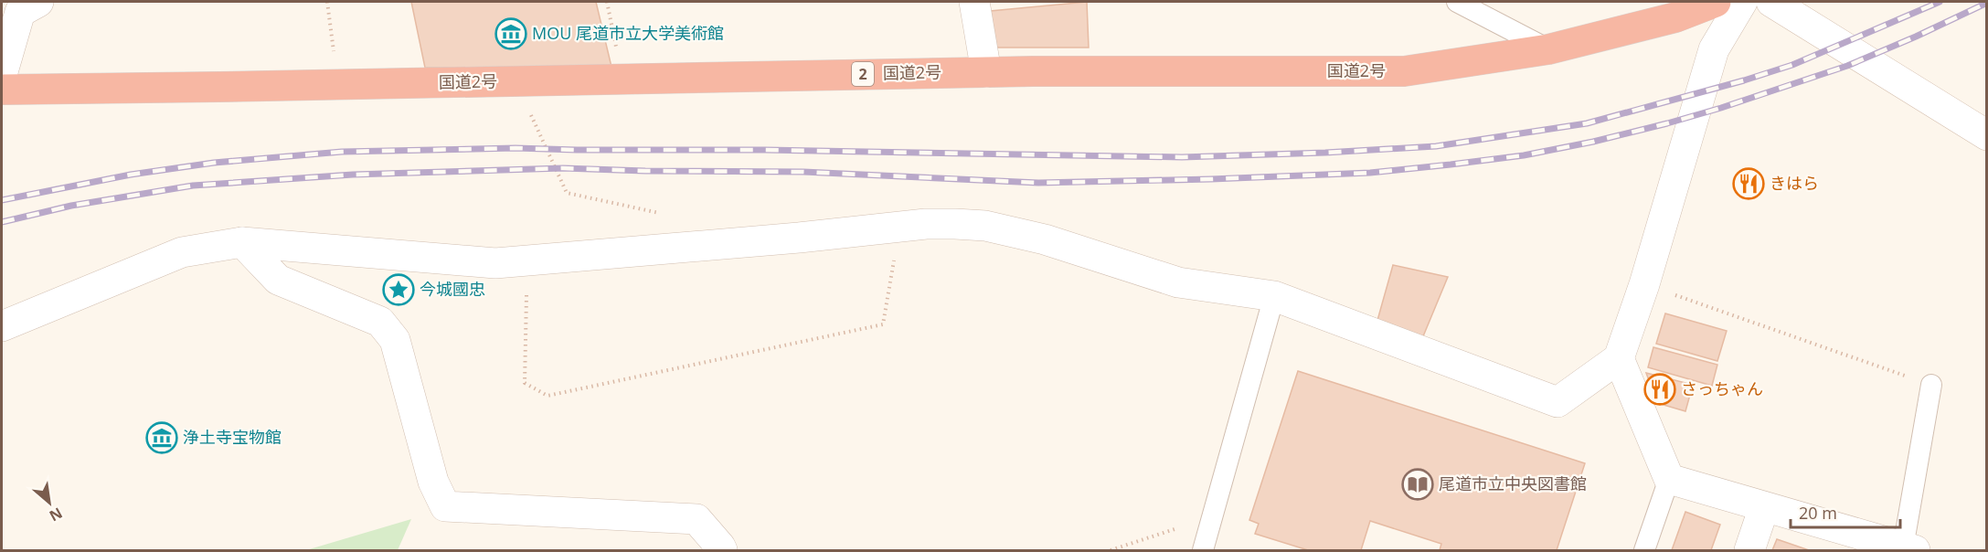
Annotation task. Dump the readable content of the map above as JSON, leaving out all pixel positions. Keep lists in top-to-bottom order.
{
  "streets": {
    "highway": ["国道2号", "2"]
  },
  "places": {
    "museum": ["MOU 尾道市立大学美術館", "浄土寺宝物館"],
    "restaurant": ["きはら", "さっちゃん"],
    "place": ["今城國忠"],
    "library": ["尾道市立中央図書館"]
  },
  "scale_bar": "20 m",
  "north": "bottom right"
}
